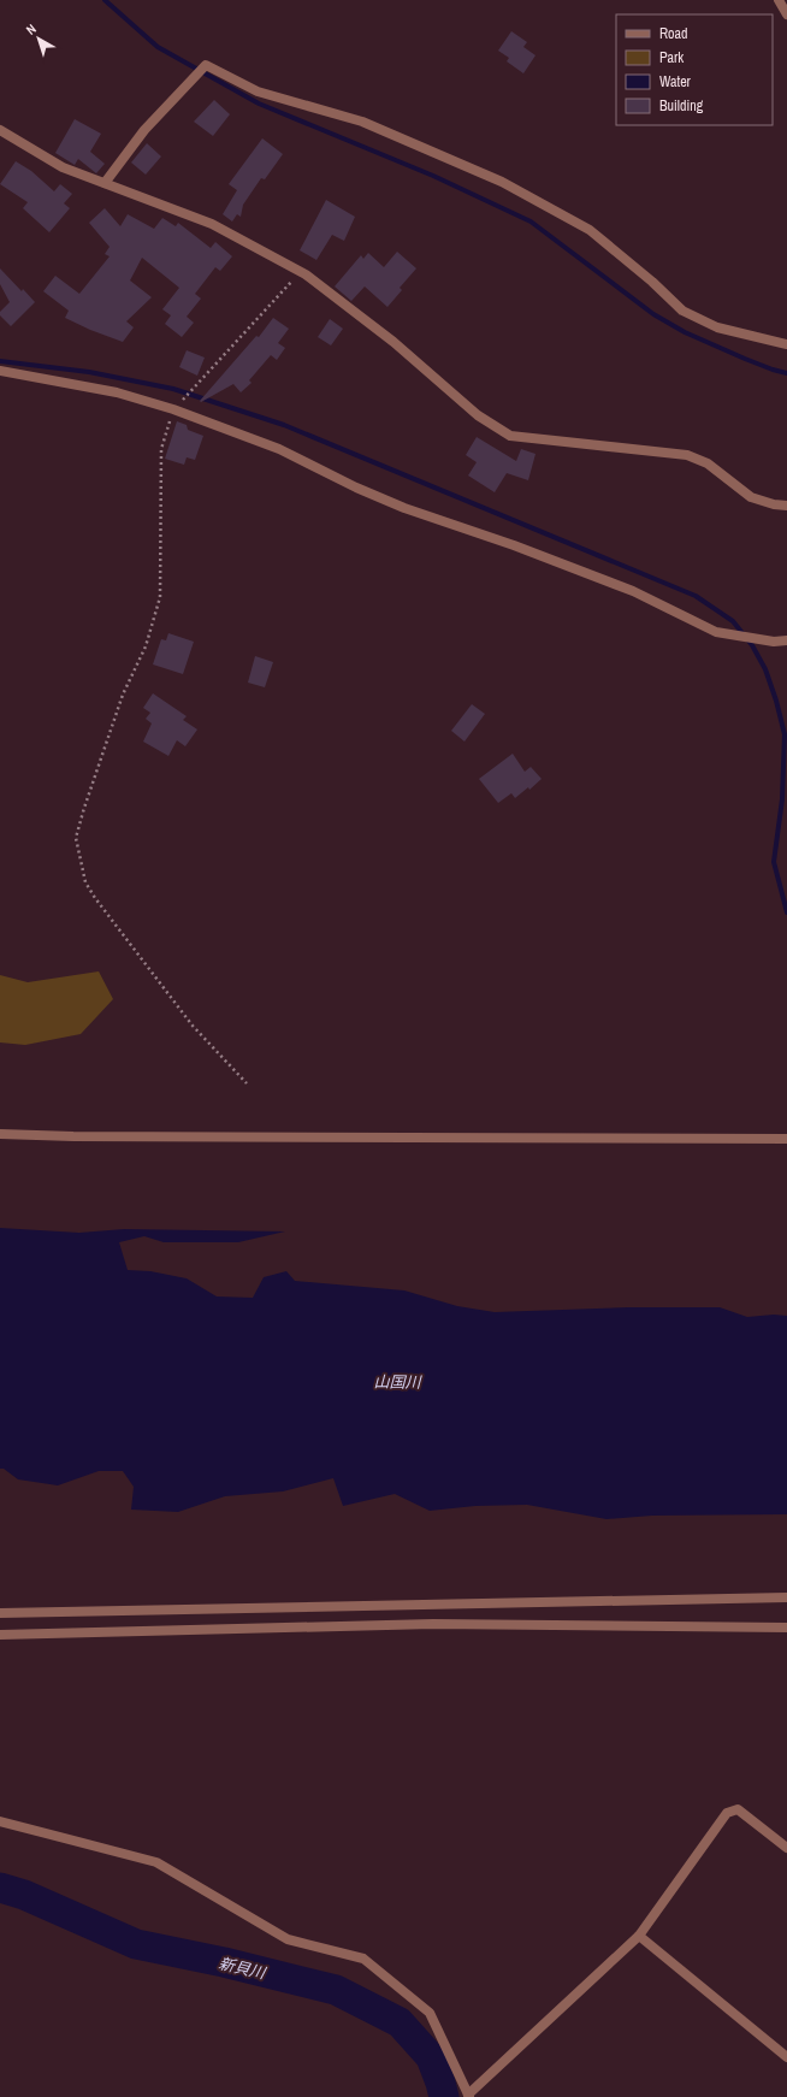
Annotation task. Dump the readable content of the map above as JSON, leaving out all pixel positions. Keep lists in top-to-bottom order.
{
  "water": ["山国川", "新貝川"],
  "legend": [
    "Road",
    "Park",
    "Water",
    "Building"
  ],
  "north": "top left"
}
